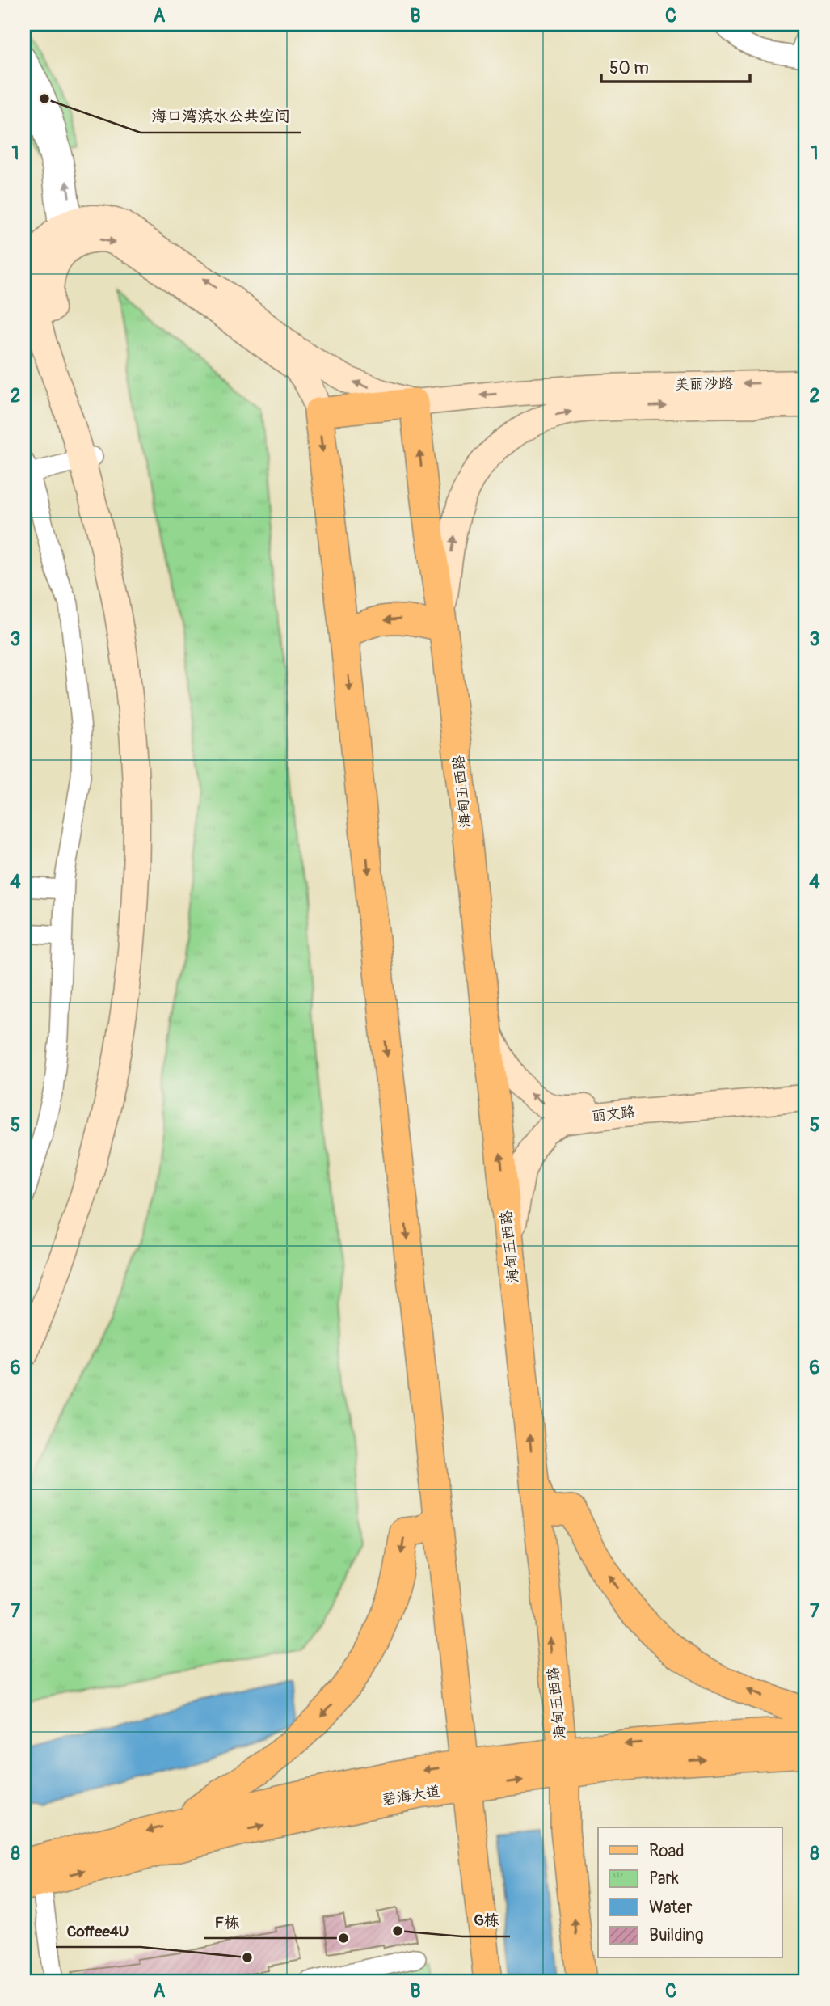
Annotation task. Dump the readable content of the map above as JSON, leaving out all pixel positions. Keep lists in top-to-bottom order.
{
  "streets": {
    "main road": ["海甸五西路", "碧海大道"],
    "street": ["美丽沙路", "丽文路"]
  },
  "crossings": [
    ["海甸五西路", "丽文路"],
    ["海甸五西路", "碧海大道"]
  ],
  "one_way": ["丽文路"],
  "places": [
    "海口湾滨水公共空间",
    "G栋",
    "F栋",
    "Coffee4U"
  ],
  "legend": [
    "Road",
    "Park",
    "Water",
    "Building"
  ],
  "scale_bar": "50 m",
  "grid": {
    "columns": ["A", "B", "C"],
    "rows": [
      "1",
      "2",
      "3",
      "4",
      "5",
      "6",
      "7",
      "8"
    ]
  }
}
